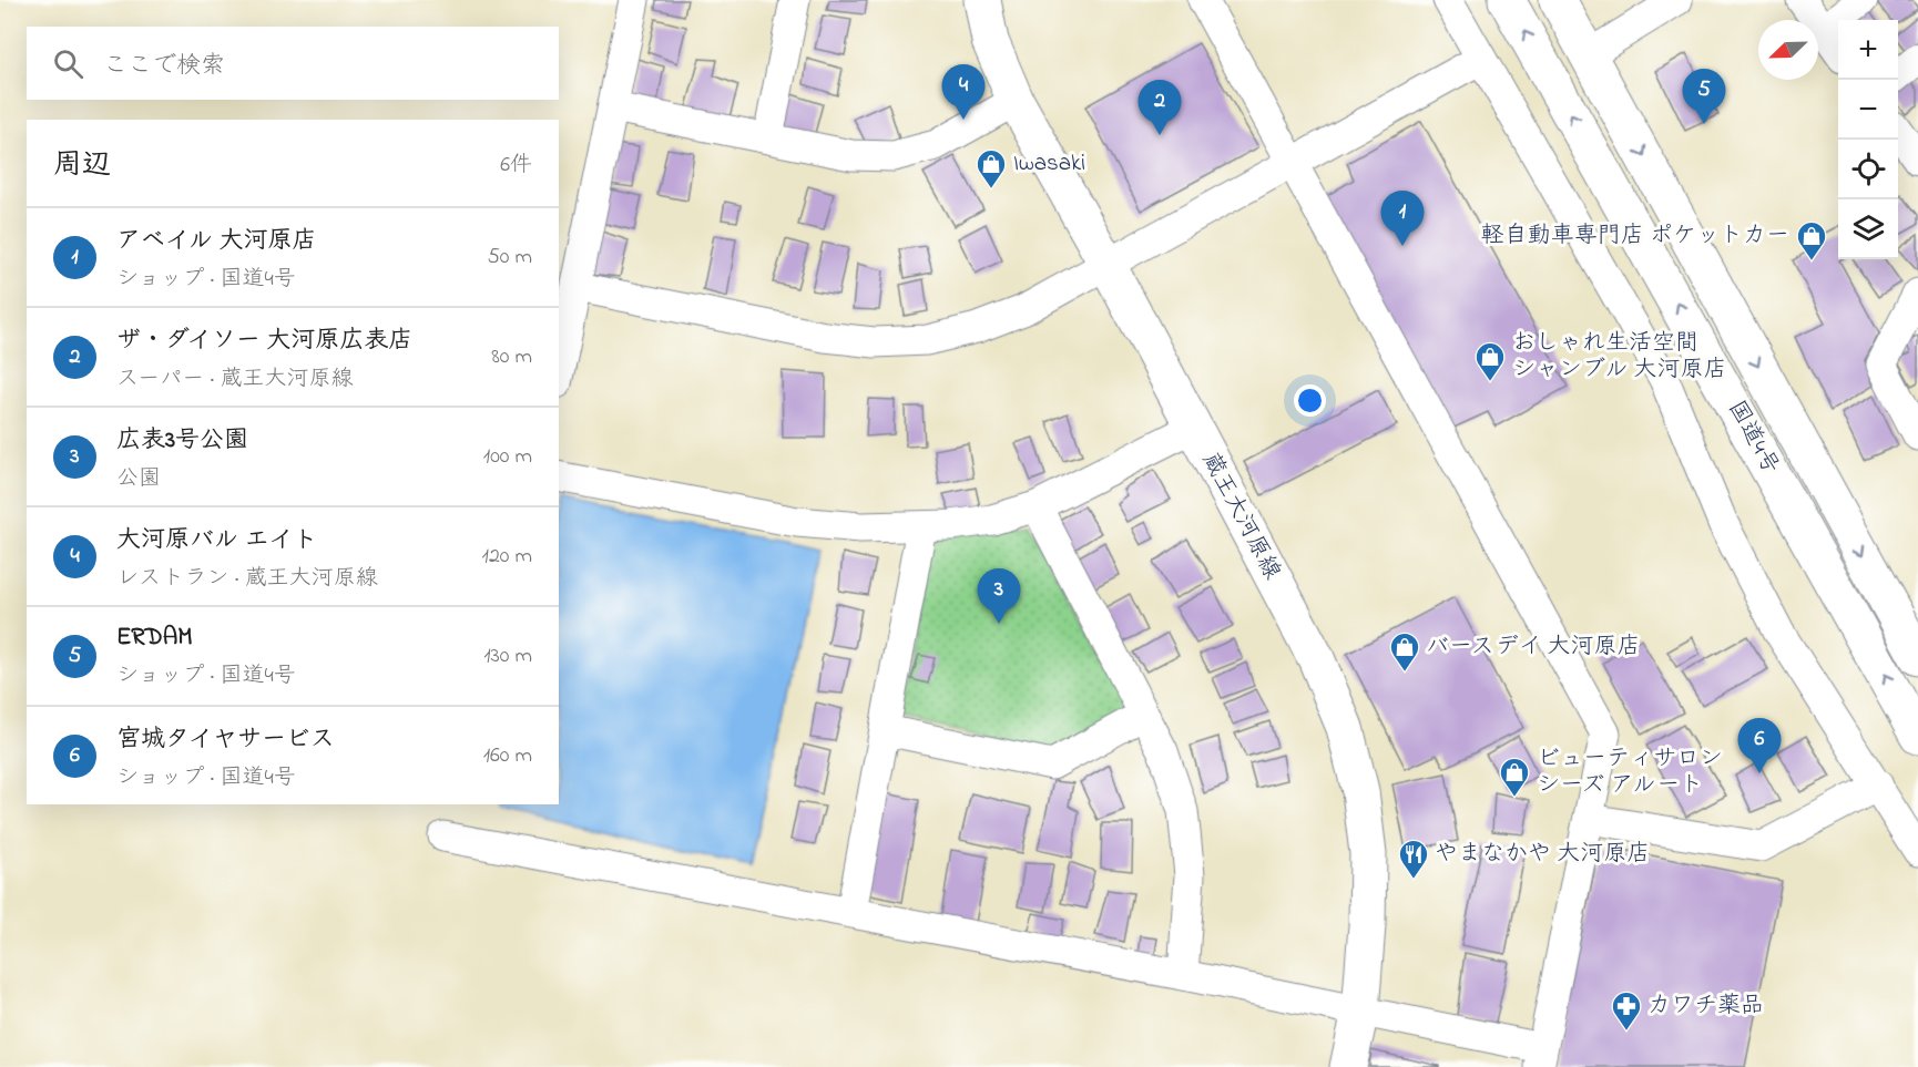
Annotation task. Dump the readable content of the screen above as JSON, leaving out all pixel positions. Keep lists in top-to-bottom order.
{
  "streets": {
    "main road": ["国道4号", "蔵王大河原線"]
  },
  "places": {
    "shop": [
      "Iwasaki",
      "軽自動車専門店 ポケットカー",
      "おしゃれ生活空間 シャンブル 大河原店",
      "バースデイ 大河原店",
      "ビューティサロン シーズ アルート"
    ],
    "restaurant": ["やまなかや 大河原店"],
    "pharmacy": ["カワチ薬品"]
  },
  "north": "bottom left",
  "page": {
    "map_buttons": ["+", "−"],
    "search": "ここで検索",
    "pins": [
      "4",
      "5",
      "2",
      "1",
      "3",
      "6"
    ],
    "heading": ["周辺", "6件"],
    "list": [
      {
        "mark": "1",
        "name": "アベイル 大河原店",
        "note": "ショップ · 国道4号",
        "value": "50 m"
      },
      {
        "mark": "2",
        "name": "ザ・ダイソー 大河原広表店",
        "note": "スーパー · 蔵王大河原線",
        "value": "80 m"
      },
      {
        "mark": "3",
        "name": "広表3号公園",
        "note": "公園",
        "value": "100 m"
      },
      {
        "mark": "4",
        "name": "大河原バル エイト",
        "note": "レストラン · 蔵王大河原線",
        "value": "120 m"
      },
      {
        "mark": "5",
        "name": "ERDAM",
        "note": "ショップ · 国道4号",
        "value": "130 m"
      },
      {
        "mark": "6",
        "name": "宮城タイヤサービス",
        "note": "ショップ · 国道4号",
        "value": "160 m"
      }
    ]
  }
}
